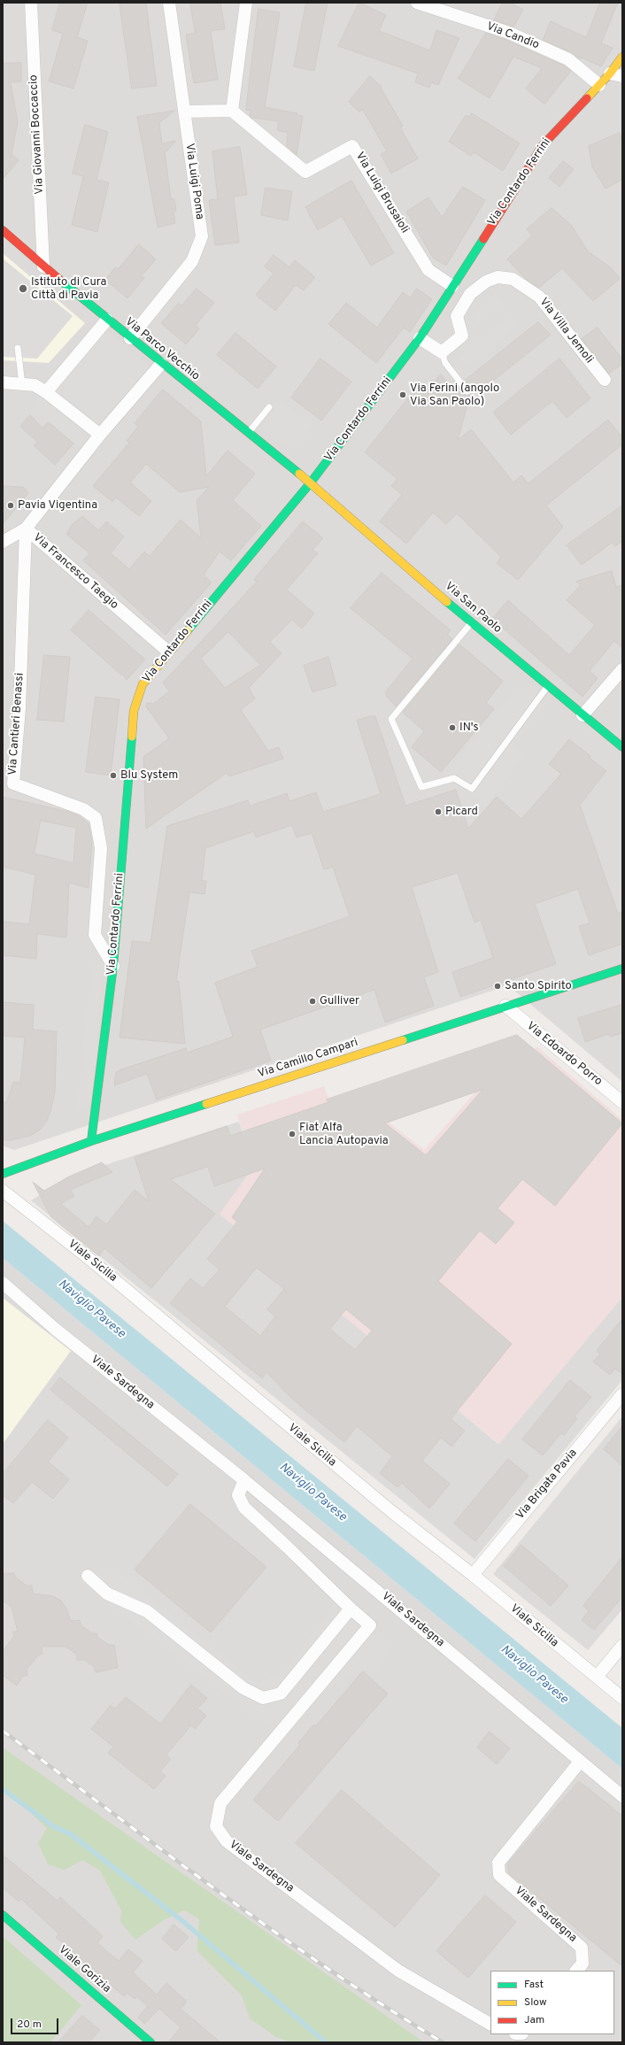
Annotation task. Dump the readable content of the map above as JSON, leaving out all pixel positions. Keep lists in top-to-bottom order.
{
  "streets": {
    "street": [
      "Via Candio",
      "Via Giovanni Boccaccio",
      "Via Luigi Poma",
      "Via Contardo Ferrini",
      "Via Luigi Brusaioli",
      "Via Villa Jemoli",
      "Via Parco Vecchio",
      "Via Francesco Taegio",
      "Via San Paolo",
      "Via Cantieri Benassi",
      "Via Edoardo Porro",
      "Via Camillo Campari",
      "Viale Sicilia",
      "Viale Sardegna",
      "Via Brigata Pavia",
      "Viale Gorizia"
    ]
  },
  "crossings": [
    ["Via Candio", "Via Contardo Ferrini"],
    ["Via Giovanni Boccaccio", "Via Parco Vecchio"],
    ["Via Luigi Poma", "Via Parco Vecchio"],
    ["Via Contardo Ferrini", "Via Luigi Brusaioli"],
    ["Via Contardo Ferrini", "Via Parco Vecchio"],
    ["Via Contardo Ferrini", "Via Francesco Taegio"],
    ["Via Contardo Ferrini", "Via San Paolo"],
    ["Via Contardo Ferrini", "Via Cantieri Benassi"],
    ["Via Contardo Ferrini", "Via Camillo Campari"],
    ["Via Parco Vecchio", "Via Francesco Taegio"],
    ["Via Parco Vecchio", "Via San Paolo"],
    ["Via Francesco Taegio", "Via Cantieri Benassi"],
    ["Via Edoardo Porro", "Via Camillo Campari"],
    ["Viale Sicilia", "Via Brigata Pavia"]
  ],
  "water": ["Naviglio Pavese"],
  "places": [
    "Istituto di Cura Città di Pavia",
    "Via Ferini (angolo Via San Paolo)",
    "Pavia Vigentina",
    "IN's",
    "Blu System",
    "Picard",
    "Santo Spirito",
    "Gulliver",
    "Fiat Alfa Lancia Autopavia"
  ],
  "legend": ["Fast", "Slow", "Jam"],
  "scale_bar": "20 m"
}
